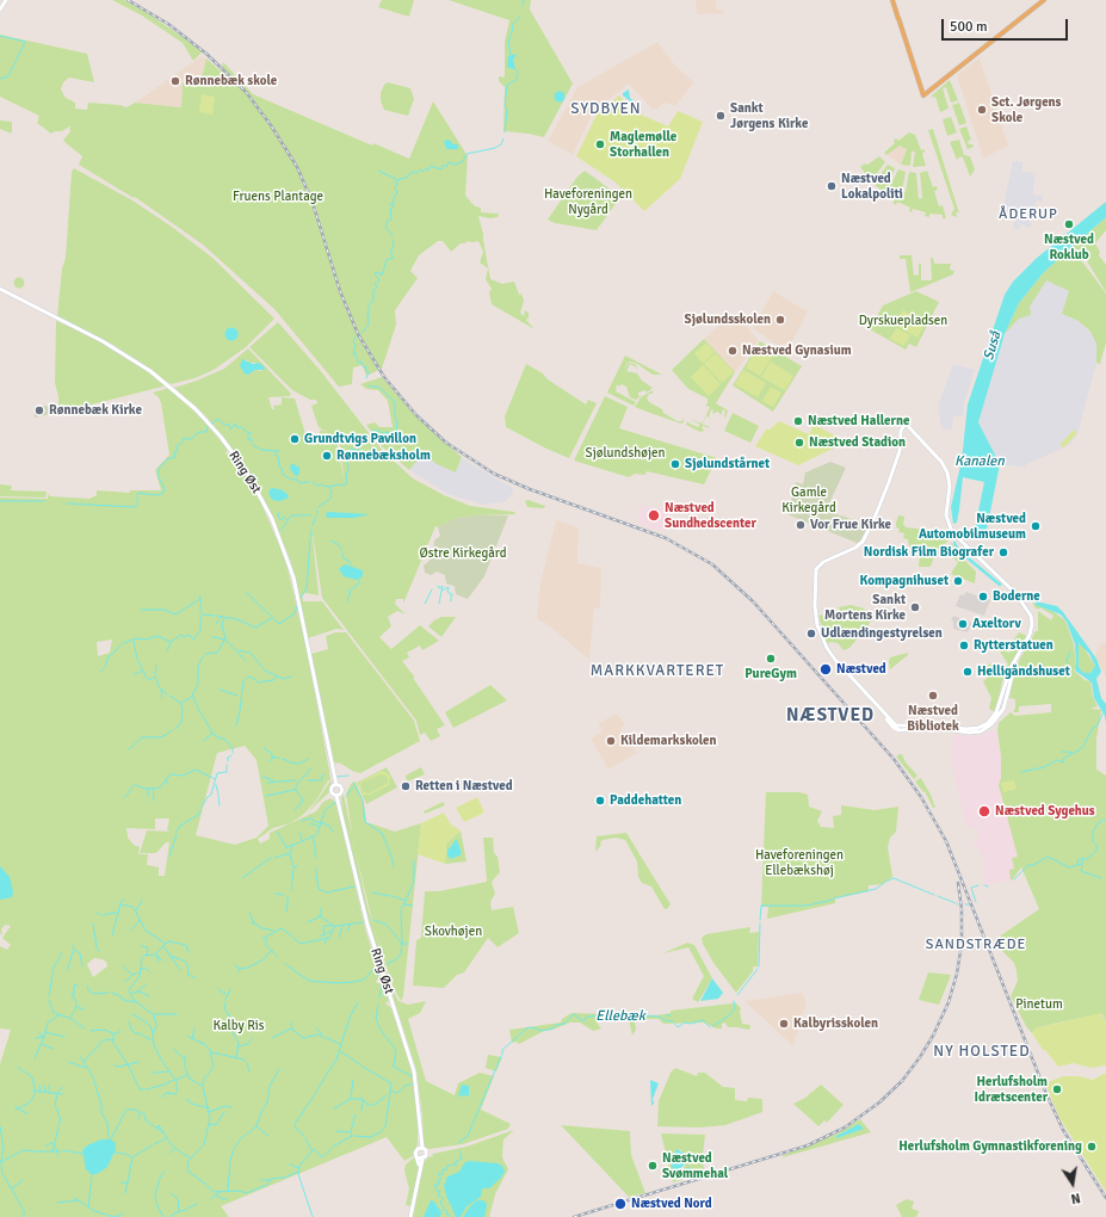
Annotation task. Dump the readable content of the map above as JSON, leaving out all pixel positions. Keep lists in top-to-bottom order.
{
  "streets": {
    "main road": ["Ring Øst"]
  },
  "districts": [
    "SYDBYEN",
    "ÅDERUP",
    "MARKKVARTERET",
    "NÆSTVED",
    "SANDSTRÆDE",
    "NY HOLSTED"
  ],
  "water": ["Suså", "Kanalen", "Ellebæk"],
  "parks": [
    "Haveforeningen Nygård",
    "Fruens Plantage",
    "Dyrskuepladsen",
    "Sjølundshøjen",
    "Gamle Kirkegård",
    "Østre Kirkegård",
    "Haveforeningen Ellebækshøj",
    "Skovhøjen",
    "Pinetum",
    "Kalby Ris"
  ],
  "places": [
    "Rønnebæk skole",
    "Sct. Jørgens Skole",
    "Sankt Jørgens Kirke",
    "Maglemølle Storhallen",
    "Næstved Lokalpoliti",
    "Næstved Roklub",
    "Sjølundsskolen",
    "Næstved Gynasium",
    "Rønnebæk Kirke",
    "Næstved Hallerne",
    "Grundtvigs Pavillon",
    "Næstved Stadion",
    "Rønnebæksholm",
    "Sjølundstårnet",
    "Næstved Sundhedscenter",
    "Vor Frue Kirke",
    "Næstved Automobilmuseum",
    "Nordisk Film Biografer",
    "Kompagnihuset",
    "Boderne",
    "Sankt Mortens Kirke",
    "Axeltorv",
    "Udlændingestyrelsen",
    "Rytterstatuen",
    "PureGym",
    "Næstved",
    "Helligåndshuset",
    "Næstved Bibliotek",
    "Kildemarkskolen",
    "Retten i Næstved",
    "Paddehatten",
    "Næstved Sygehus",
    "Kalbyrisskolen",
    "Herlufsholm Idrætscenter",
    "Herlufsholm Gymnastikforening",
    "Næstved Svømmehal",
    "Næstved Nord"
  ],
  "scale_bar": "500 m",
  "north": "bottom"
}
